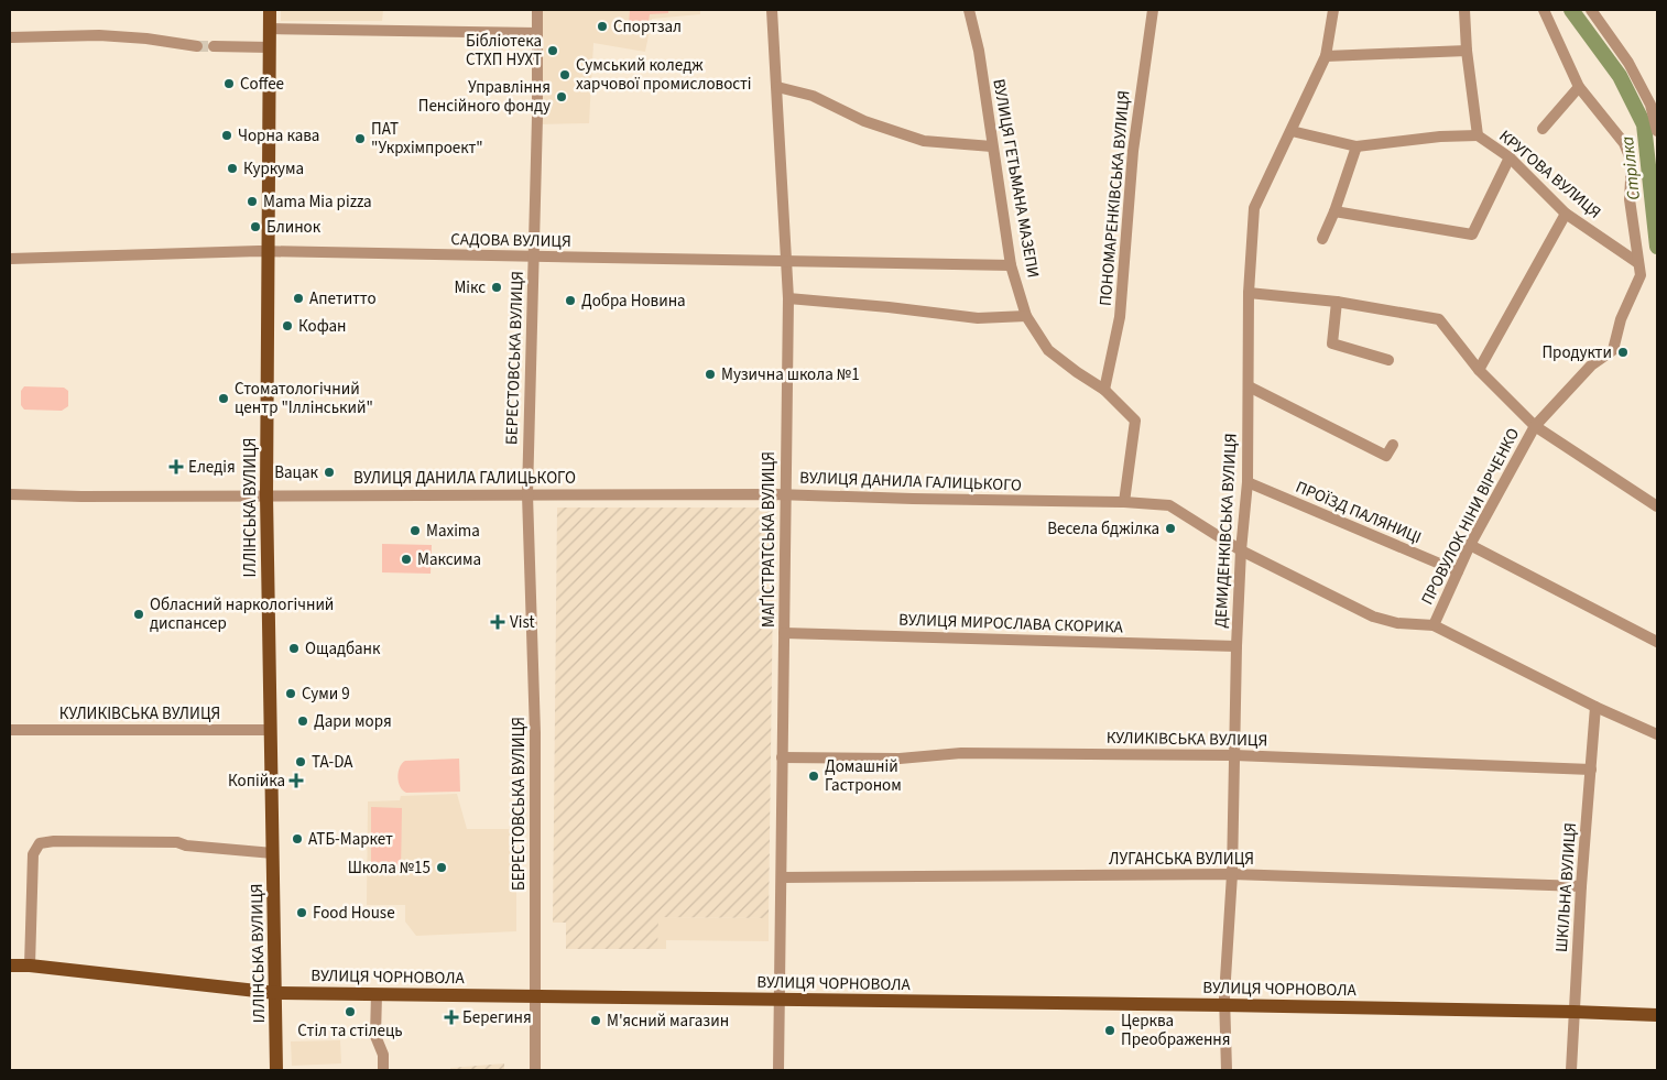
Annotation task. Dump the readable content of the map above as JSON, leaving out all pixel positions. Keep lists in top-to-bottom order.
{
  "streets": {
    "main road": ["ІЛЛІНСЬКА ВУЛИЦЯ", "ВУЛИЦЯ ЧОРНОВОЛА"],
    "street": [
      "КРУГОВА ВУЛИЦЯ",
      "ВУЛИЦЯ ГЕТЬМАНА МАЗЕПИ",
      "ПОНОМАРЕНКІВСЬКА ВУЛИЦЯ",
      "САДОВА ВУЛИЦЯ",
      "БЕРЕСТОВСЬКА ВУЛИЦЯ",
      "ВУЛИЦЯ ДАНИЛА ГАЛИЦЬКОГО",
      "ПРОЇЗД ПАЛЯНИЦІ",
      "ПРОВУЛОК НІНИ ВІРЧЕНКО",
      "ДЕМИДЕНКІВСЬКА ВУЛИЦЯ",
      "МАҐІСТРАТСЬКА ВУЛИЦЯ",
      "ВУЛИЦЯ МИРОСЛАВА СКОРИКА",
      "КУЛИКІВСЬКА ВУЛИЦЯ",
      "ЛУГАНСЬКА ВУЛИЦЯ",
      "ШКІЛЬНА ВУЛИЦЯ"
    ]
  },
  "crossings": [
    ["КРУГОВА ВУЛИЦЯ", "ПРОВУЛОК НІНИ ВІРЧЕНКО"],
    ["ВУЛИЦЯ ГЕТЬМАНА МАЗЕПИ", "ПОНОМАРЕНКІВСЬКА ВУЛИЦЯ"],
    ["ВУЛИЦЯ ГЕТЬМАНА МАЗЕПИ", "САДОВА ВУЛИЦЯ"],
    ["ВУЛИЦЯ ГЕТЬМАНА МАЗЕПИ", "ВУЛИЦЯ ДАНИЛА ГАЛИЦЬКОГО"],
    ["САДОВА ВУЛИЦЯ", "БЕРЕСТОВСЬКА ВУЛИЦЯ"],
    ["САДОВА ВУЛИЦЯ", "ІЛЛІНСЬКА ВУЛИЦЯ"],
    ["САДОВА ВУЛИЦЯ", "МАҐІСТРАТСЬКА ВУЛИЦЯ"],
    ["БЕРЕСТОВСЬКА ВУЛИЦЯ", "ВУЛИЦЯ ДАНИЛА ГАЛИЦЬКОГО"],
    ["БЕРЕСТОВСЬКА ВУЛИЦЯ", "ВУЛИЦЯ ЧОРНОВОЛА"],
    ["ВУЛИЦЯ ДАНИЛА ГАЛИЦЬКОГО", "ІЛЛІНСЬКА ВУЛИЦЯ"],
    ["ВУЛИЦЯ ДАНИЛА ГАЛИЦЬКОГО", "ПРОВУЛОК НІНИ ВІРЧЕНКО"],
    ["ВУЛИЦЯ ДАНИЛА ГАЛИЦЬКОГО", "ДЕМИДЕНКІВСЬКА ВУЛИЦЯ"],
    ["ВУЛИЦЯ ДАНИЛА ГАЛИЦЬКОГО", "МАҐІСТРАТСЬКА ВУЛИЦЯ"],
    ["ВУЛИЦЯ ДАНИЛА ГАЛИЦЬКОГО", "ШКІЛЬНА ВУЛИЦЯ"],
    ["ІЛЛІНСЬКА ВУЛИЦЯ", "КУЛИКІВСЬКА ВУЛИЦЯ"],
    ["ІЛЛІНСЬКА ВУЛИЦЯ", "ВУЛИЦЯ ЧОРНОВОЛА"],
    ["ПРОЇЗД ПАЛЯНИЦІ", "ПРОВУЛОК НІНИ ВІРЧЕНКО"],
    ["ПРОЇЗД ПАЛЯНИЦІ", "ДЕМИДЕНКІВСЬКА ВУЛИЦЯ"],
    ["ДЕМИДЕНКІВСЬКА ВУЛИЦЯ", "ВУЛИЦЯ МИРОСЛАВА СКОРИКА"],
    ["ДЕМИДЕНКІВСЬКА ВУЛИЦЯ", "КУЛИКІВСЬКА ВУЛИЦЯ"],
    ["ДЕМИДЕНКІВСЬКА ВУЛИЦЯ", "ЛУГАНСЬКА ВУЛИЦЯ"],
    ["ДЕМИДЕНКІВСЬКА ВУЛИЦЯ", "ВУЛИЦЯ ЧОРНОВОЛА"],
    ["МАҐІСТРАТСЬКА ВУЛИЦЯ", "ВУЛИЦЯ МИРОСЛАВА СКОРИКА"],
    ["МАҐІСТРАТСЬКА ВУЛИЦЯ", "КУЛИКІВСЬКА ВУЛИЦЯ"],
    ["МАҐІСТРАТСЬКА ВУЛИЦЯ", "ЛУГАНСЬКА ВУЛИЦЯ"],
    ["МАҐІСТРАТСЬКА ВУЛИЦЯ", "ВУЛИЦЯ ЧОРНОВОЛА"],
    ["КУЛИКІВСЬКА ВУЛИЦЯ", "ШКІЛЬНА ВУЛИЦЯ"],
    ["ЛУГАНСЬКА ВУЛИЦЯ", "ШКІЛЬНА ВУЛИЦЯ"],
    ["ШКІЛЬНА ВУЛИЦЯ", "ВУЛИЦЯ ЧОРНОВОЛА"]
  ],
  "water": ["Стрілка"],
  "places": {
    "other": [
      "Спортзал",
      "Бібліотека СТХП НУХТ",
      "Сумський коледж харчової промисловості",
      "Coffee",
      "Управління Пенсійного фонду",
      "Чорна кава",
      "ПАТ \"Укрхімпроект\"",
      "Куркума",
      "Mama Mia pizza",
      "Блинок",
      "Мікс",
      "Апетитто",
      "Добра Новина",
      "Кофан",
      "Продукти",
      "Музична школа №1",
      "Стоматологічний центр \"Іллінський\"",
      "Вацак",
      "Весела бджілка",
      "Maxima",
      "Максима",
      "Обласний наркологічний диспансер",
      "Ощадбанк",
      "Суми 9",
      "Дари моря",
      "TA-DA",
      "Домашній Гастроном",
      "АТБ-Маркет",
      "Школа №15",
      "Food House",
      "Стіл та стілець",
      "М'ясний магазин",
      "Церква Преображення"
    ],
    "health": [
      "Еледія",
      "Vist",
      "Копійка",
      "Берегиня"
    ]
  }
}
